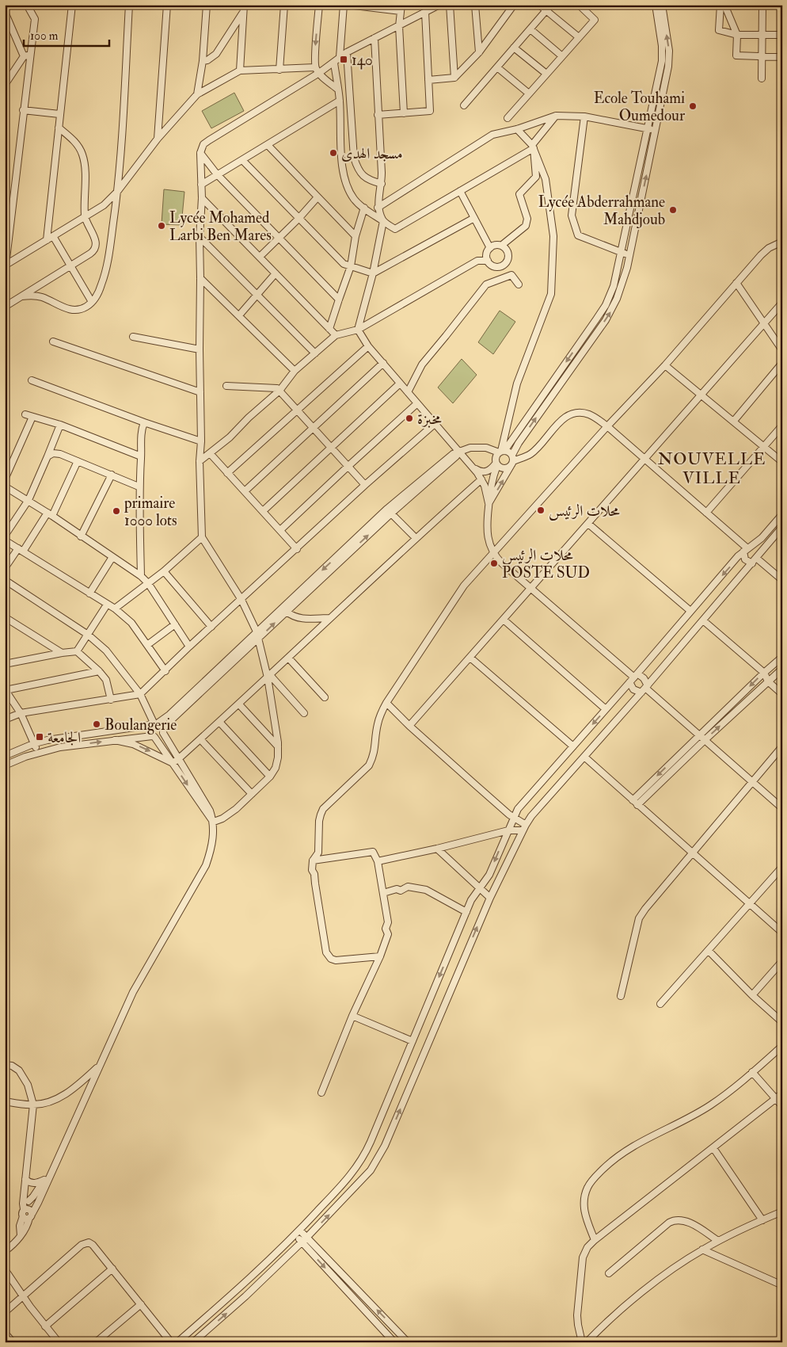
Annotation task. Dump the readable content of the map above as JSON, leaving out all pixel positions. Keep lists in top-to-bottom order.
{
  "districts": ["NOUVELLE VILLE"],
  "places": {
    "transit": ["140", "الجامعة"],
    "other": [
      "Ecole Touhami Oumedour",
      "مسجد الهدى",
      "Lycée Abderrahmane Mahdjoub",
      "Lycée Mohamed Larbi Ben Mares",
      "مخبزة",
      "محلات الرئيس",
      "primaire 1000 lots",
      "محلات الرئيس POSTE SUD",
      "Boulangerie"
    ]
  },
  "scale_bar": "100 m"
}
